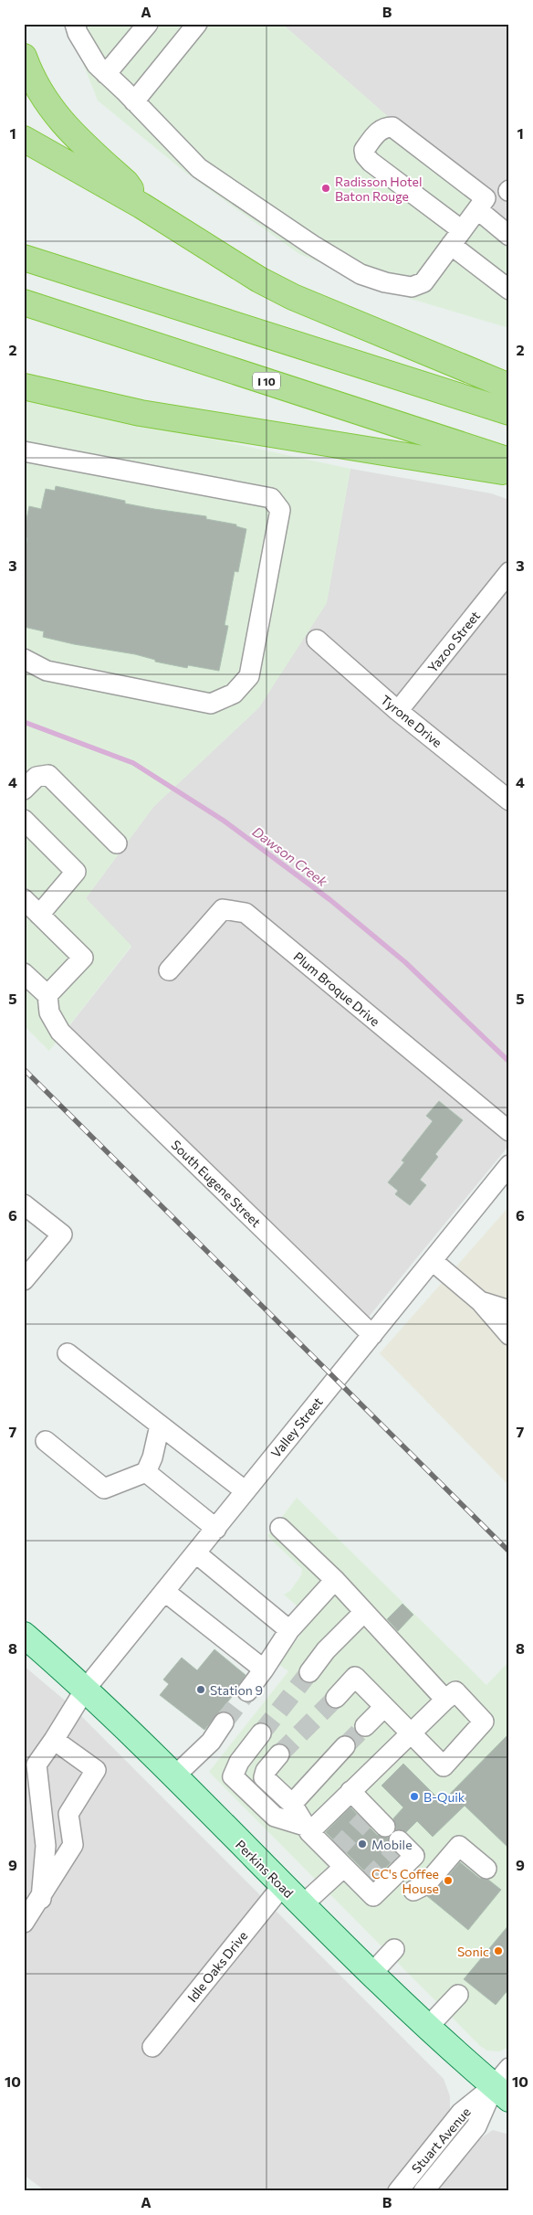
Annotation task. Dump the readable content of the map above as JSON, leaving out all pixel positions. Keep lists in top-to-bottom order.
{
  "streets": {
    "highway": ["I 10"],
    "main road": ["Perkins Road"],
    "street": [
      "Yazoo Street",
      "Tyrone Drive",
      "Plum Broque Drive",
      "South Eugene Street",
      "Valley Street",
      "Idle Oaks Drive",
      "Stuart Avenue"
    ]
  },
  "crossings": [
    ["Yazoo Street", "Tyrone Drive"],
    ["South Eugene Street", "Valley Street"],
    ["Valley Street", "Perkins Road"],
    ["Perkins Road", "Idle Oaks Drive"],
    ["Perkins Road", "Stuart Avenue"]
  ],
  "water": ["Dawson Creek"],
  "places": [
    "Radisson Hotel Baton Rouge",
    "Station 9",
    "B-Quik",
    "Mobile",
    "CC's Coffee House",
    "Sonic"
  ],
  "grid": {
    "columns": ["A", "B"],
    "rows": [
      "1",
      "2",
      "3",
      "4",
      "5",
      "6",
      "7",
      "8",
      "9",
      "10"
    ]
  }
}
